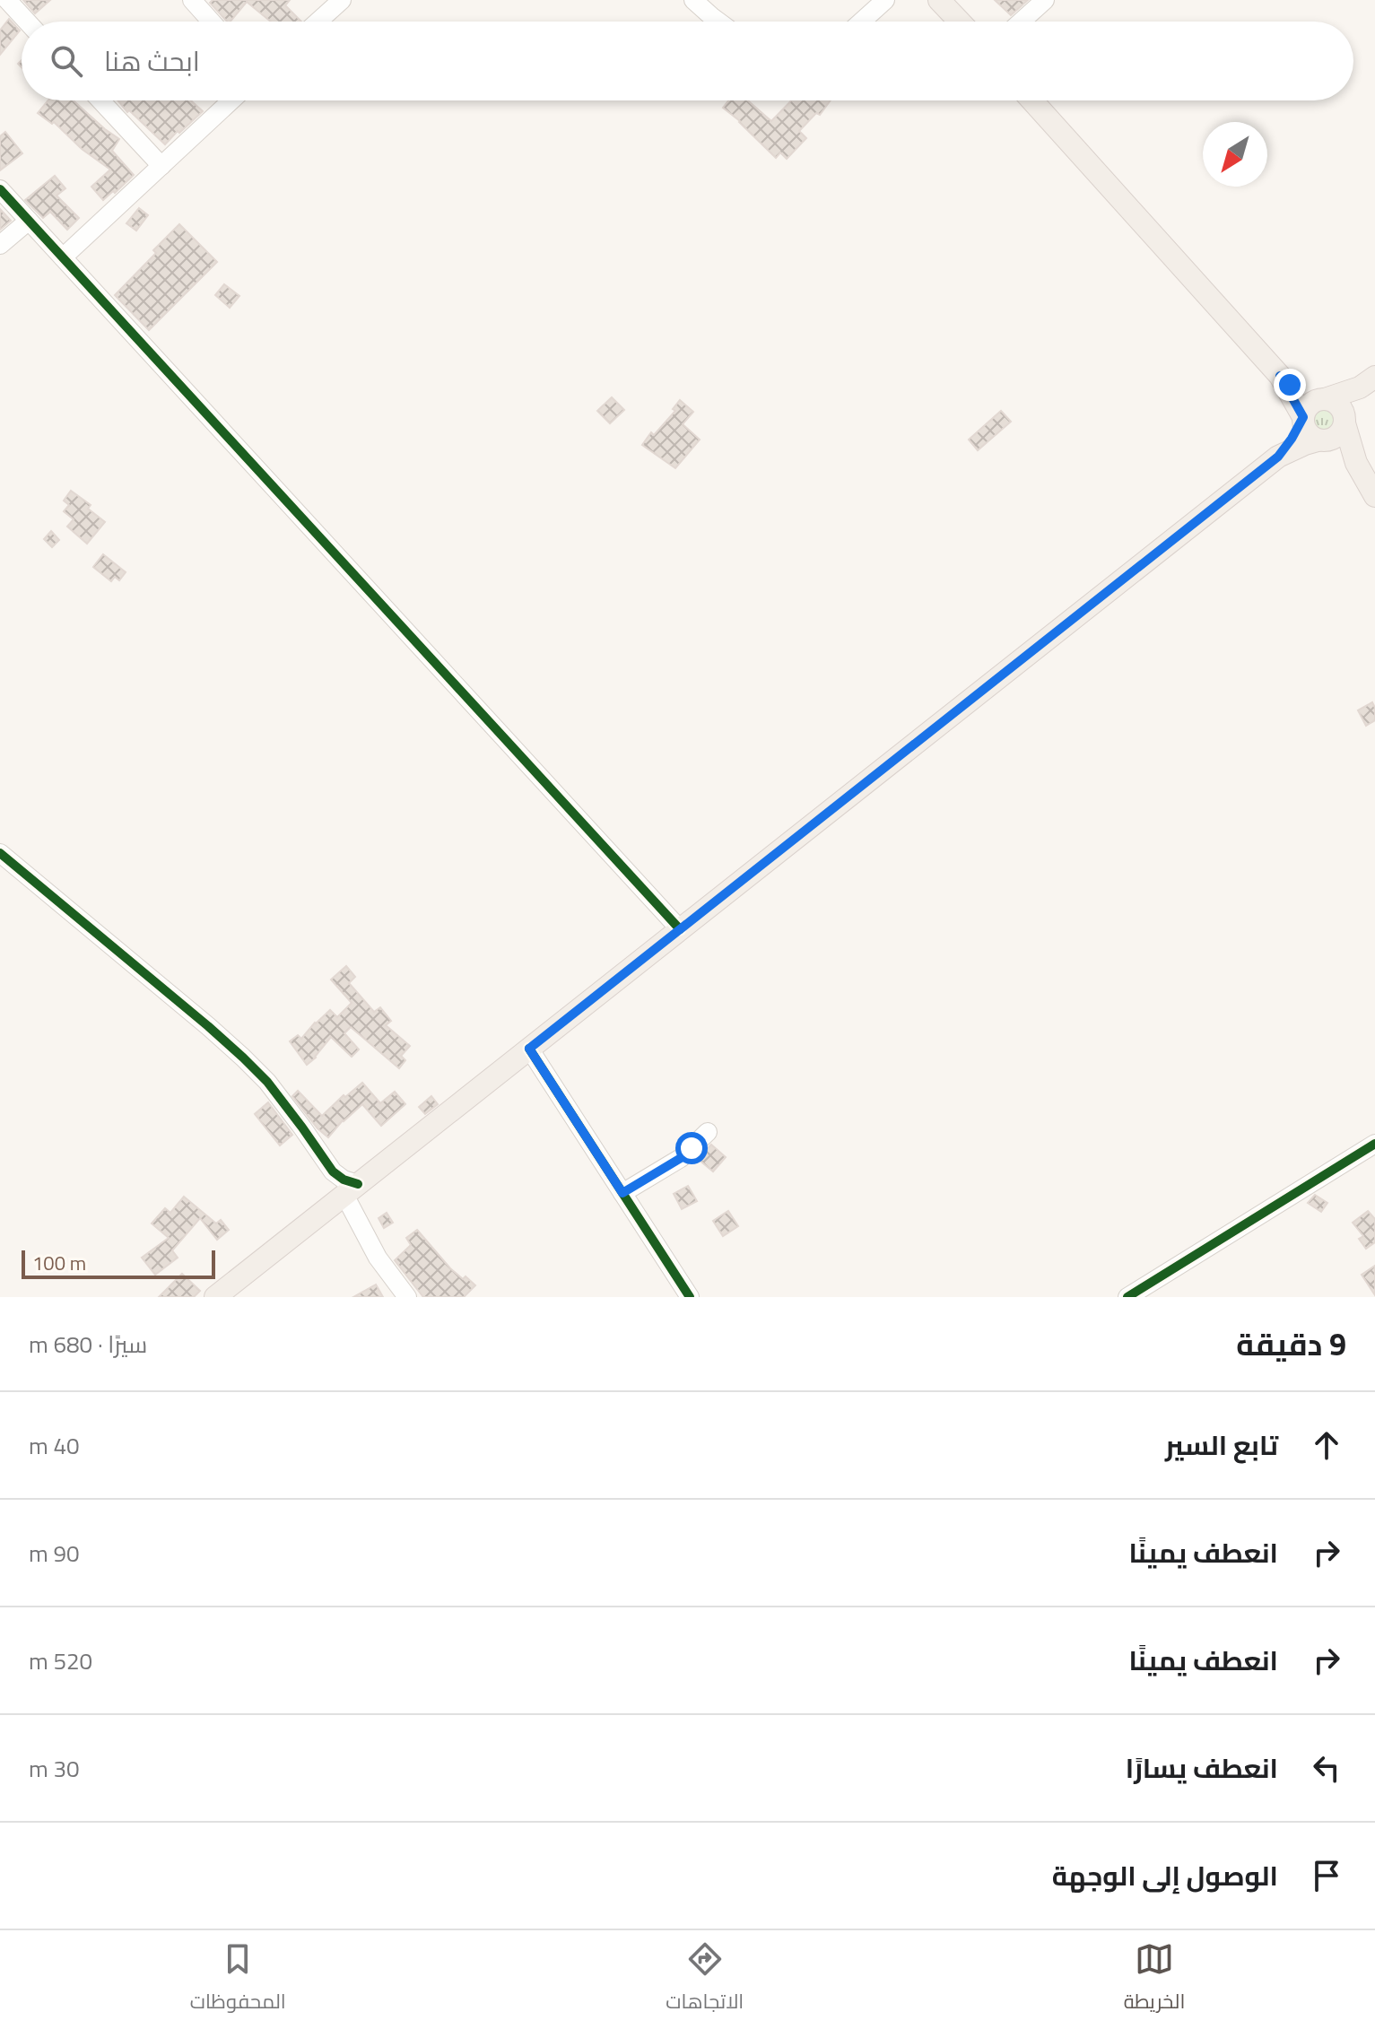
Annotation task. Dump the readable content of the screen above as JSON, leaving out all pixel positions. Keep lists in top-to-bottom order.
{
  "scale_bar": "100 m",
  "north": "bottom left",
  "page": {
    "search": "ابحث هنا",
    "scale": "100 m",
    "heading": ["9 دقيقة", "سيرًا · 680 m"],
    "list": [
      ["تابع السير", "40 m"],
      ["انعطف يمينًا", "90 m"],
      ["انعطف يمينًا", "520 m"],
      ["انعطف يسارًا", "30 m"],
      "الوصول إلى الوجهة"
    ],
    "nav": ["الخريطة", "الاتجاهات", "المحفوظات"]
  }
}
